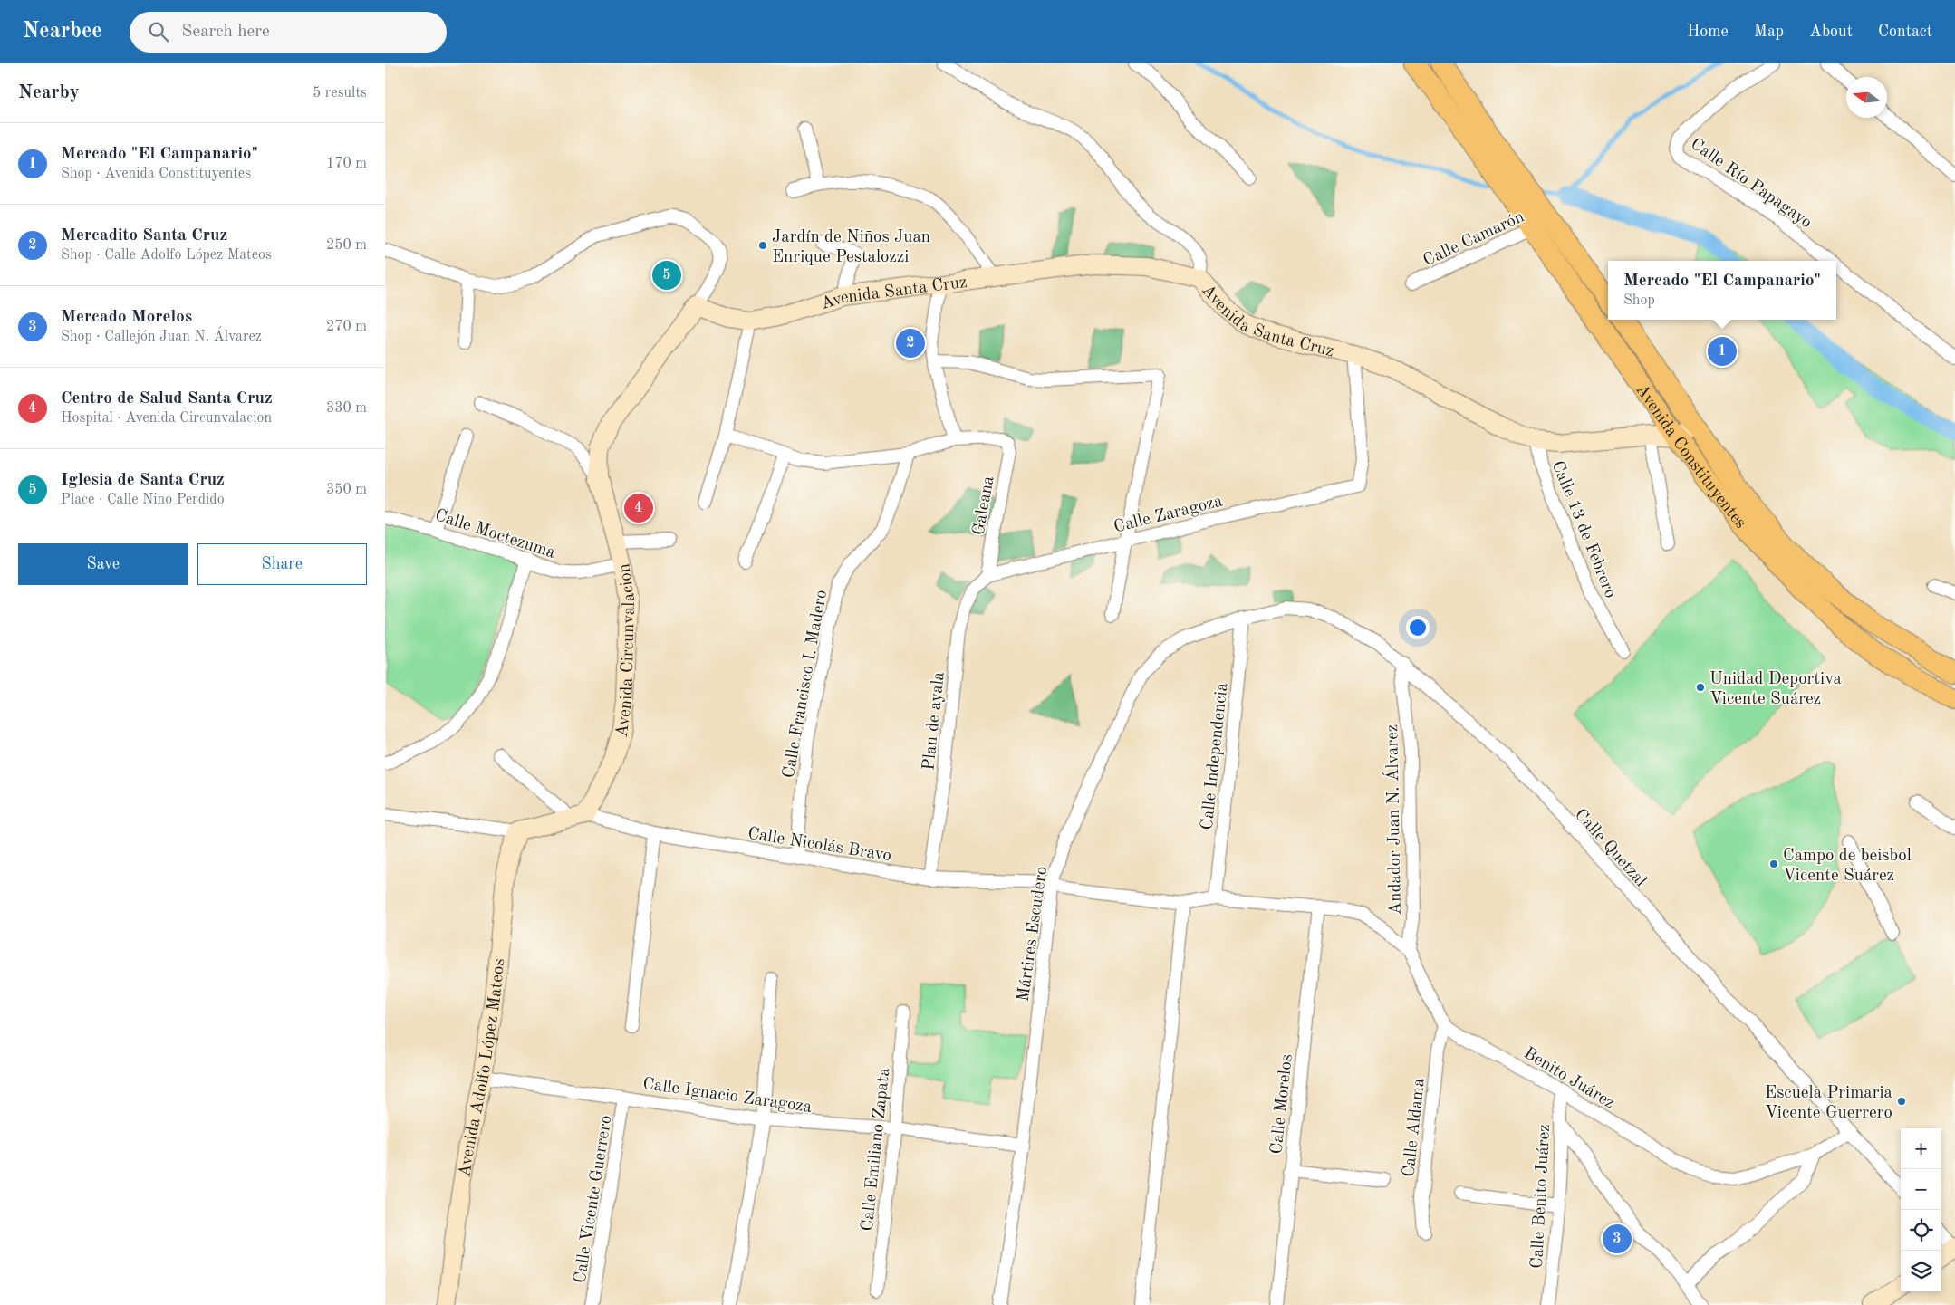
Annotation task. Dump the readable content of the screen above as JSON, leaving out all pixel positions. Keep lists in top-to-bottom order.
{
  "streets": {
    "main road": ["Avenida Constituyentes"],
    "street": [
      "Calle Río Papagayo",
      "Calle Camarón",
      "Avenida Santa Cruz",
      "Galeana",
      "Calle Zaragoza",
      "Calle 13 de Febrero",
      "Calle Moctezuma",
      "Avenida Circunvalacion",
      "Calle Francisco I. Madero",
      "Plan de ayala",
      "Calle Independencia",
      "Andador Juan N. Álvarez",
      "Calle Nicolás Bravo",
      "Calle Quetzal",
      "Mártires Escudero",
      "Avenida Adolfo López Mateos",
      "Benito Juárez",
      "Calle Ignacio Zaragoza",
      "Calle Morelos",
      "Calle Aldama",
      "Calle Emiliano Zapata",
      "Calle Benito Juárez",
      "Calle Vicente Guerrero"
    ]
  },
  "crossings": [
    ["Calle Camarón", "Avenida Constituyentes"],
    ["Avenida Santa Cruz", "Avenida Constituyentes"],
    ["Avenida Santa Cruz", "Calle Zaragoza"],
    ["Avenida Santa Cruz", "Calle 13 de Febrero"],
    ["Avenida Santa Cruz", "Avenida Circunvalacion"],
    ["Galeana", "Calle Zaragoza"],
    ["Galeana", "Plan de ayala"],
    ["Calle Zaragoza", "Plan de ayala"],
    ["Calle Moctezuma", "Avenida Circunvalacion"],
    ["Avenida Circunvalacion", "Calle Nicolás Bravo"],
    ["Calle Francisco I. Madero", "Calle Nicolás Bravo"],
    ["Plan de ayala", "Calle Nicolás Bravo"],
    ["Calle Independencia", "Calle Nicolás Bravo"],
    ["Calle Independencia", "Calle Quetzal"],
    ["Calle Independencia", "Mártires Escudero"],
    ["Andador Juan N. Álvarez", "Calle Quetzal"],
    ["Calle Nicolás Bravo", "Mártires Escudero"],
    ["Calle Nicolás Bravo", "Calle Morelos"],
    ["Calle Quetzal", "Mártires Escudero"],
    ["Calle Quetzal", "Benito Juárez"],
    ["Mártires Escudero", "Calle Ignacio Zaragoza"],
    ["Avenida Adolfo López Mateos", "Calle Ignacio Zaragoza"],
    ["Benito Juárez", "Calle Aldama"],
    ["Benito Juárez", "Calle Benito Juárez"],
    ["Calle Ignacio Zaragoza", "Calle Emiliano Zapata"],
    ["Calle Ignacio Zaragoza", "Calle Vicente Guerrero"]
  ],
  "places": [
    "Jardín de Niños Juan Enrique Pestalozzi",
    "Unidad Deportiva Vicente Suárez",
    "Campo de beisbol Vicente Suárez",
    "Escuela Primaria Vicente Guerrero"
  ],
  "north": "left",
  "page": {
    "header": "Nearbee",
    "search": "Search here",
    "nav": [
      "Home",
      "Map",
      "About",
      "Contact"
    ],
    "heading": ["Nearby", "5 results"],
    "list": [
      {
        "mark": "1",
        "name": "Mercado \"El Campanario\"",
        "note": "Shop · Avenida Constituyentes",
        "value": "170 m"
      },
      {
        "mark": "2",
        "name": "Mercadito Santa Cruz",
        "note": "Shop · Calle Adolfo López Mateos",
        "value": "250 m"
      },
      {
        "mark": "3",
        "name": "Mercado Morelos",
        "note": "Shop · Callejón Juan N. Álvarez",
        "value": "270 m"
      },
      {
        "mark": "4",
        "name": "Centro de Salud Santa Cruz",
        "note": "Hospital · Avenida Circunvalacion",
        "value": "330 m"
      },
      {
        "mark": "5",
        "name": "Iglesia de Santa Cruz",
        "note": "Place · Calle Niño Perdido",
        "value": "350 m"
      }
    ],
    "pins": [
      "5",
      "2",
      "1",
      "4",
      "3"
    ],
    "popup": ["Mercado \"El Campanario\"", "Shop"],
    "buttons": ["Save", "Share"],
    "map_buttons": ["+", "−"]
  }
}
